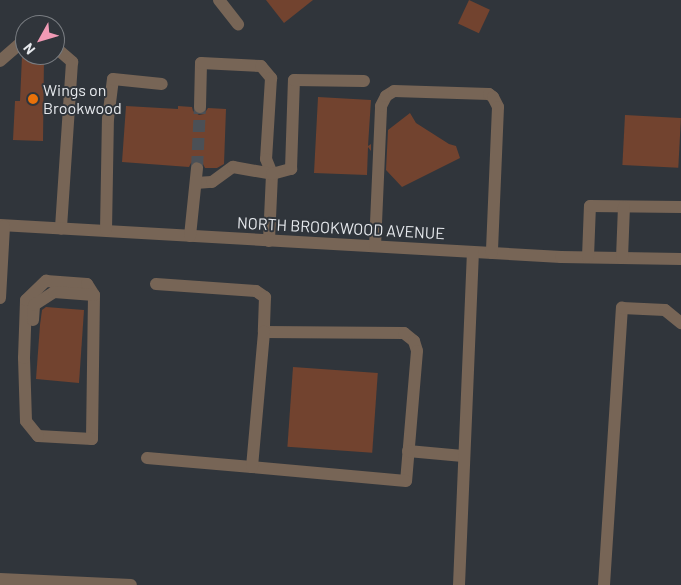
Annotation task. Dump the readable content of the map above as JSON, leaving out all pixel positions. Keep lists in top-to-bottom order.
{
  "streets": {
    "street": ["NORTH BROOKWOOD AVENUE"]
  },
  "places": ["Wings on Brookwood"],
  "north": "bottom left"
}
